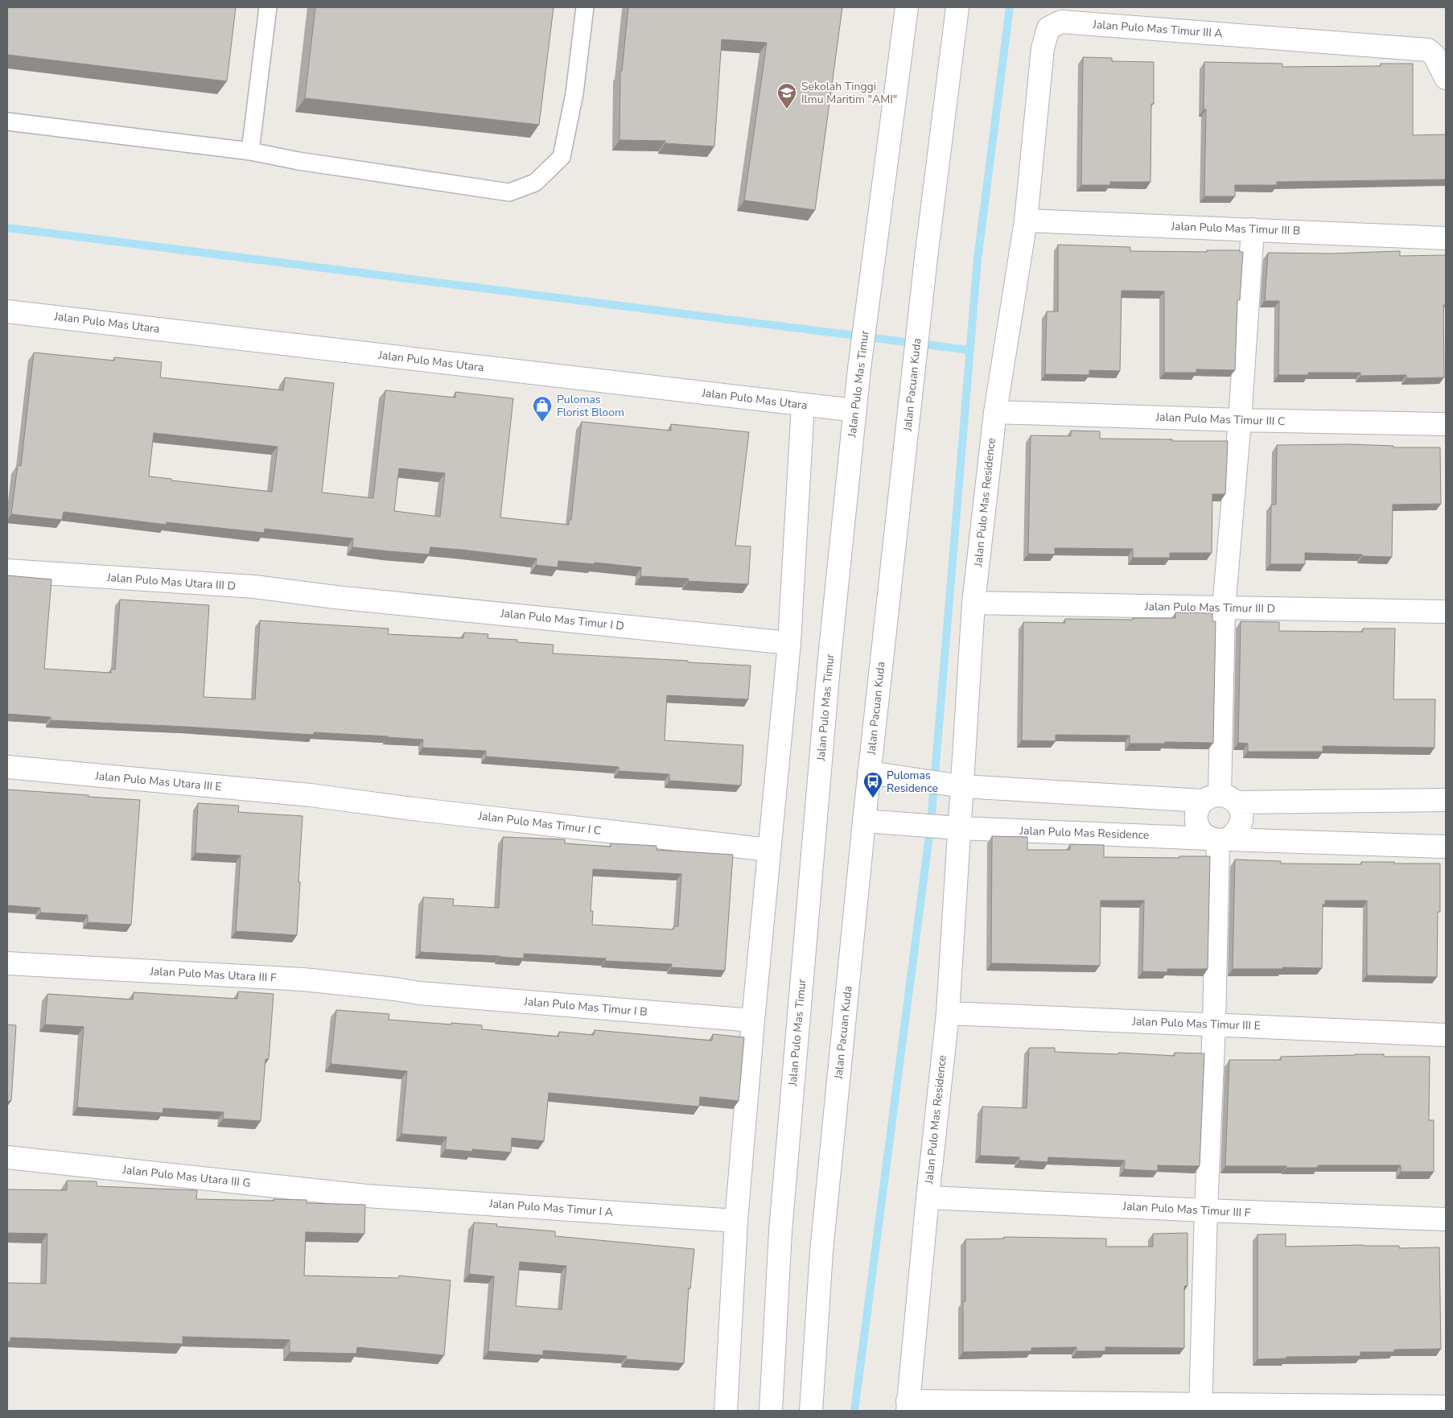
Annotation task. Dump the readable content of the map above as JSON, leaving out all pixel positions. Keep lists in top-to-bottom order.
{
  "streets": {
    "street": [
      "Jalan Pulo Mas Timur III A",
      "Jalan Pulo Mas Timur III B",
      "Jalan Pulo Mas Utara",
      "Jalan Pulo Mas Timur",
      "Jalan Pacuan Kuda",
      "Jalan Pulo Mas Timur III C",
      "Jalan Pulo Mas Residence",
      "Jalan Pulo Mas Utara III D",
      "Jalan Pulo Mas Timur III D",
      "Jalan Pulo Mas Timur I D",
      "Jalan Pulo Mas Utara III E",
      "Jalan Pulo Mas Timur I C",
      "Jalan Pulo Mas Utara III F",
      "Jalan Pulo Mas Timur I B",
      "Jalan Pulo Mas Timur III E",
      "Jalan Pulo Mas Utara III G",
      "Jalan Pulo Mas Timur I A",
      "Jalan Pulo Mas Timur III F"
    ]
  },
  "crossings": [
    ["Jalan Pulo Mas Timur III A", "Jalan Pulo Mas Timur III B"],
    ["Jalan Pulo Mas Timur III A", "Jalan Pulo Mas Residence"],
    ["Jalan Pulo Mas Timur III B", "Jalan Pulo Mas Residence"],
    ["Jalan Pulo Mas Utara", "Jalan Pulo Mas Timur"],
    ["Jalan Pacuan Kuda", "Jalan Pulo Mas Residence"],
    ["Jalan Pulo Mas Timur III C", "Jalan Pulo Mas Residence"],
    ["Jalan Pulo Mas Residence", "Jalan Pulo Mas Timur III D"],
    ["Jalan Pulo Mas Residence", "Jalan Pulo Mas Timur III E"],
    ["Jalan Pulo Mas Residence", "Jalan Pulo Mas Timur III F"],
    ["Jalan Pulo Mas Utara III D", "Jalan Pulo Mas Timur I D"],
    ["Jalan Pulo Mas Utara III E", "Jalan Pulo Mas Timur I C"],
    ["Jalan Pulo Mas Utara III F", "Jalan Pulo Mas Timur I B"],
    ["Jalan Pulo Mas Utara III G", "Jalan Pulo Mas Timur I A"]
  ],
  "places": {
    "school or university": ["Sekolah Tinggi Ilmu Maritim \"AMI\""],
    "shop": ["Pulomas Florist Bloom"],
    "bus stop": ["Pulomas Residence"]
  }
}
